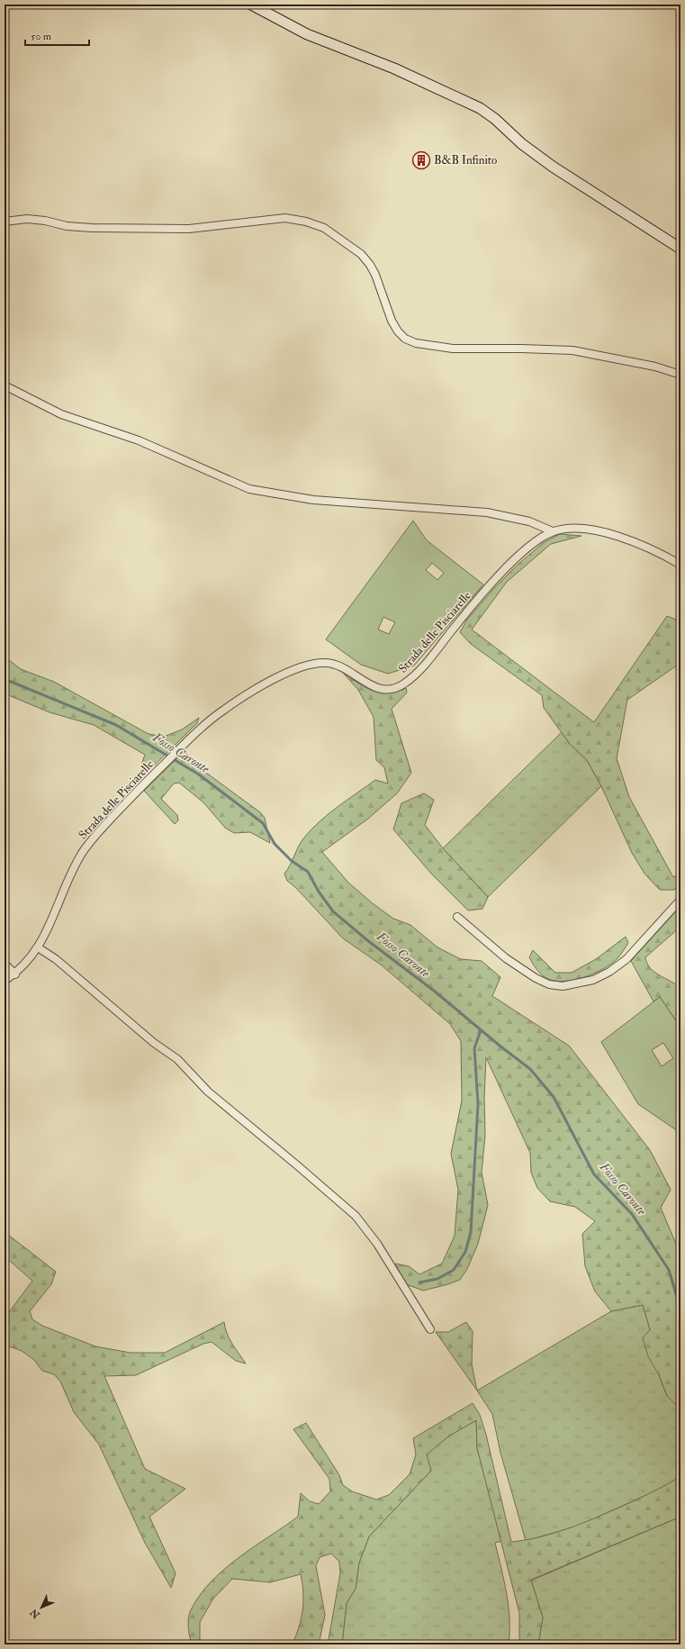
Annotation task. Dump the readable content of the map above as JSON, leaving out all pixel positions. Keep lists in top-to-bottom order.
{
  "streets": {
    "street": ["Strada delle Pisciarelle"]
  },
  "water": ["Fosso Caronte"],
  "places": {
    "building": ["B&B Infinito"]
  },
  "scale_bar": "50 m",
  "north": "bottom left"
}
